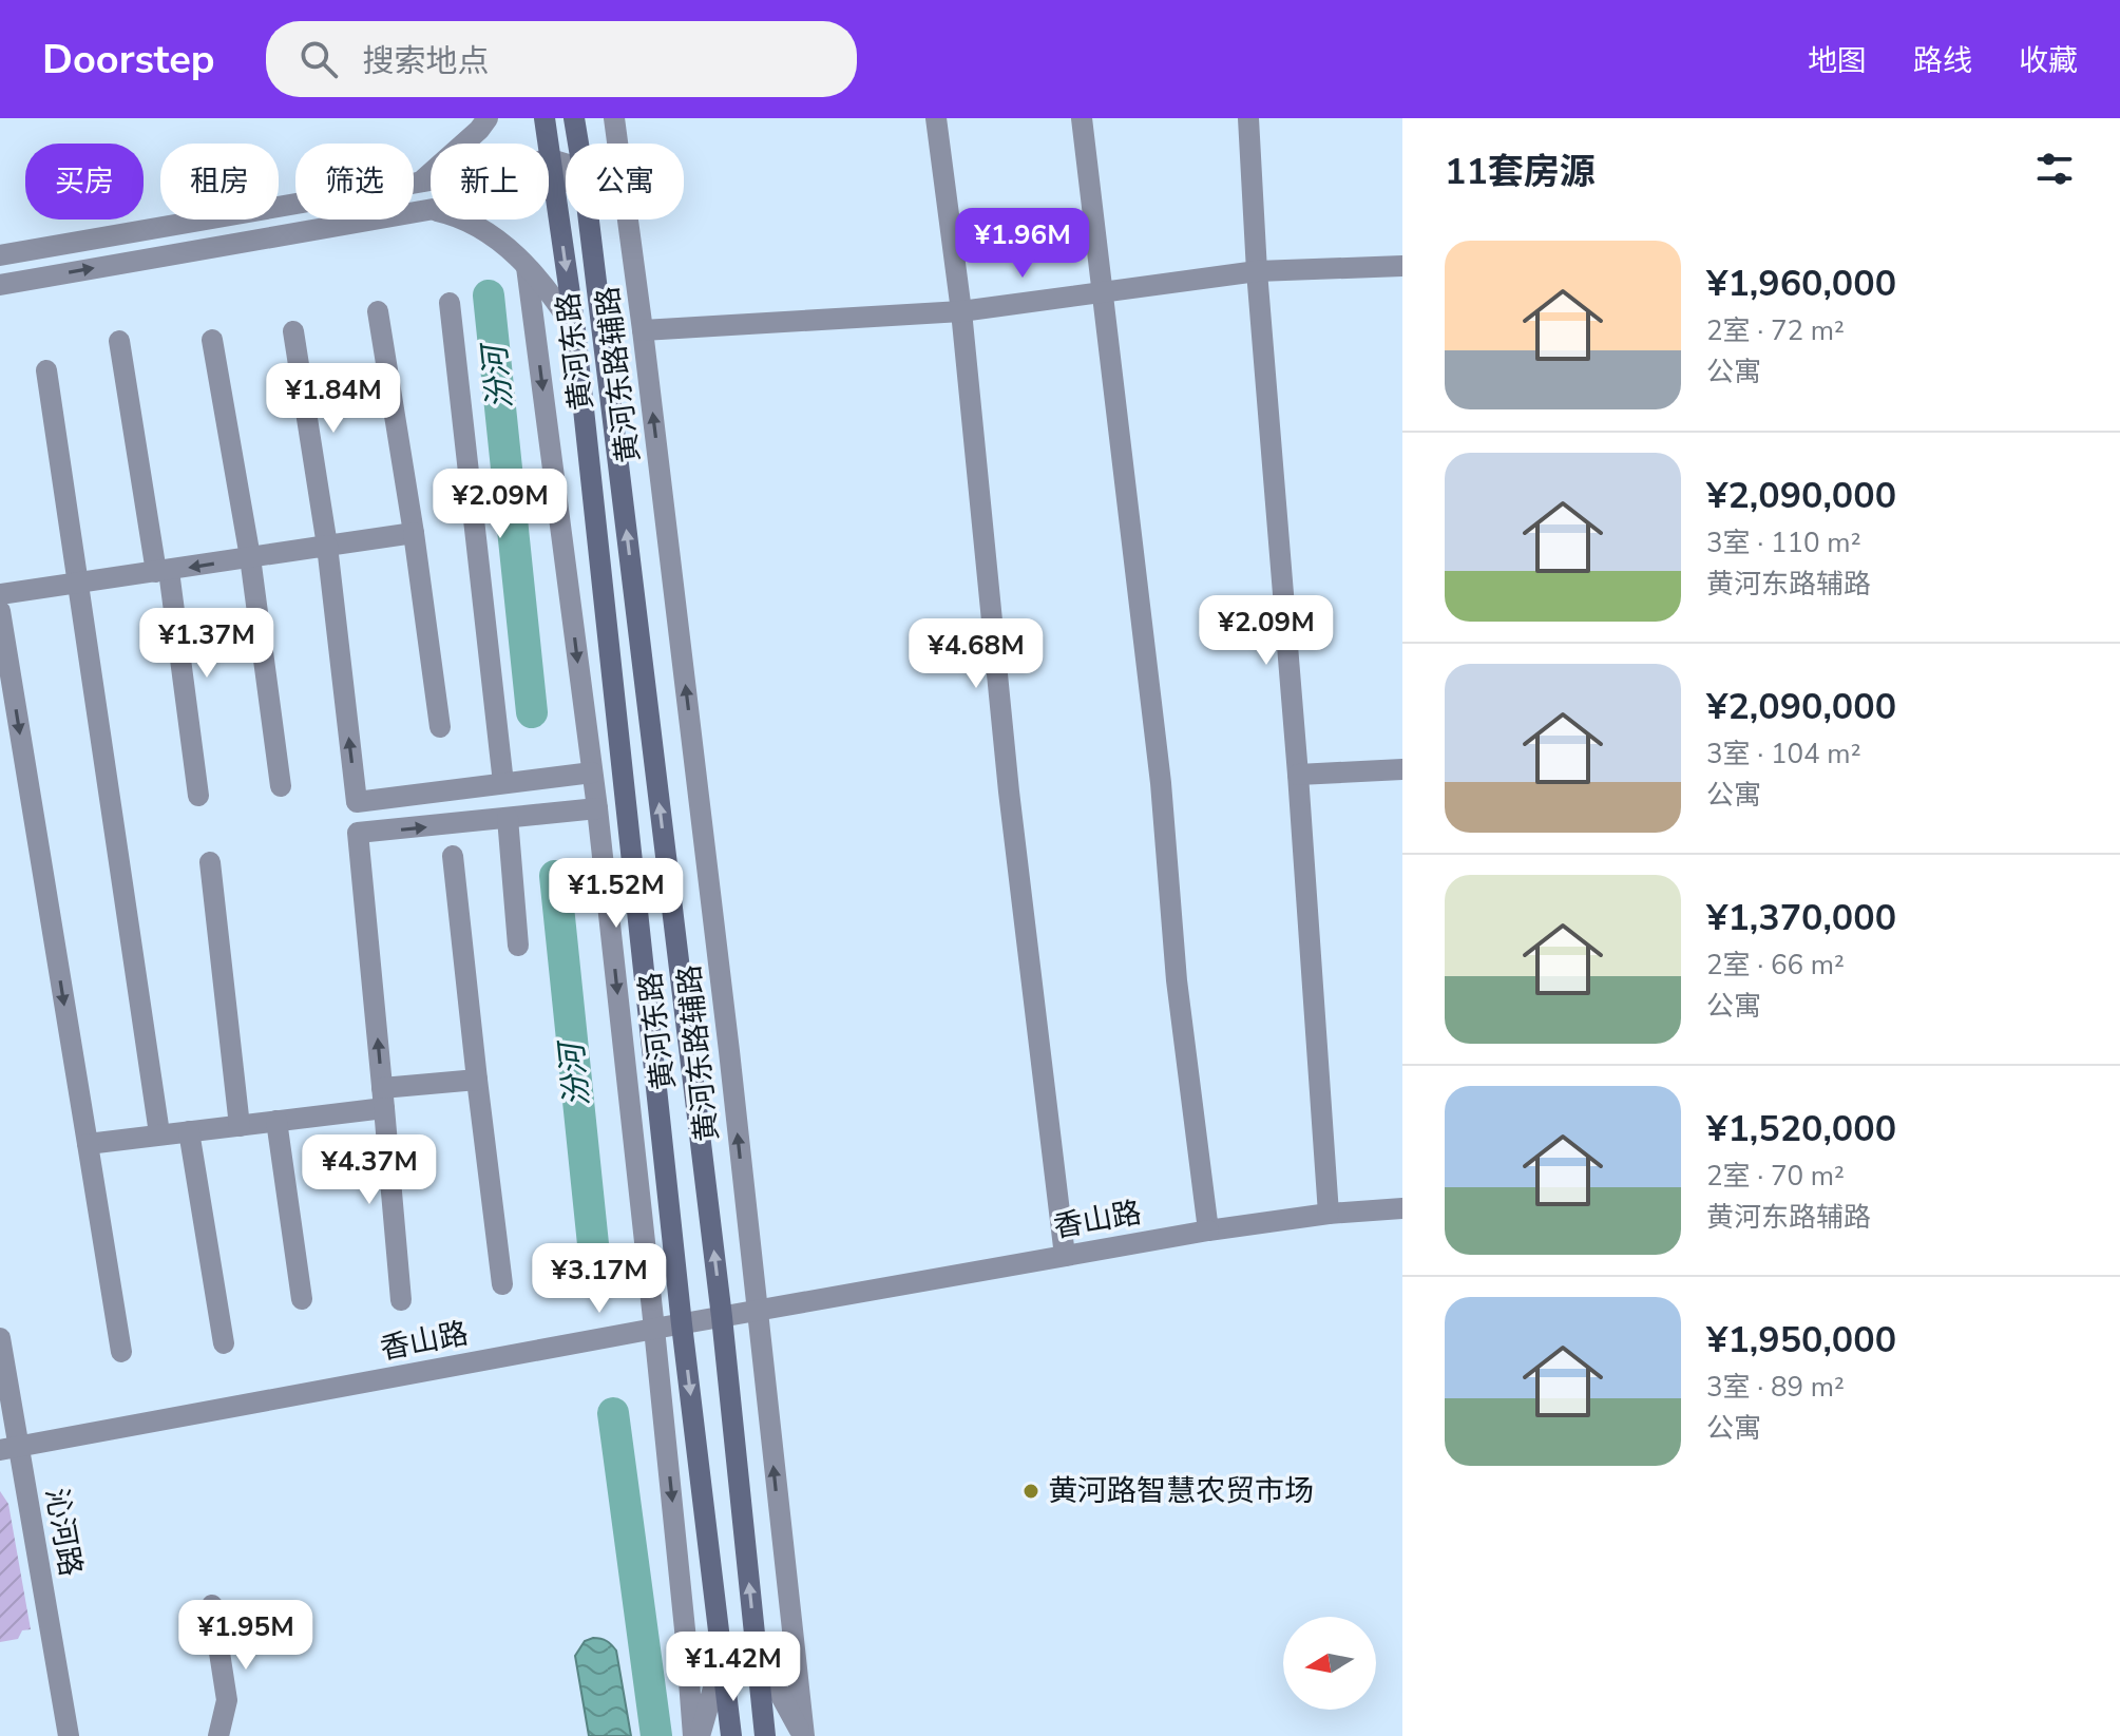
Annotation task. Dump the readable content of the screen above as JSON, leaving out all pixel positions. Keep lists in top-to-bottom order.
{
  "streets": {
    "main road": ["黄河东路"],
    "street": ["黄河东路辅路", "香山路", "沁河路"]
  },
  "crossings": [
    ["黄河东路", "香山路"],
    ["黄河东路辅路", "香山路"],
    ["香山路", "沁河路"]
  ],
  "water": ["汾河"],
  "places": ["黄河路智慧农贸市场"],
  "north": "left",
  "page": {
    "header": "Doorstep",
    "search": "搜索地点",
    "nav": ["地图", "路线", "收藏"],
    "heading": "11套房源",
    "chip": [
      "买房",
      "租房",
      "筛选",
      "新上",
      "公寓"
    ],
    "price": [
      "¥1.96M",
      "¥1.84M",
      "¥2.09M",
      "¥2.09M",
      "¥1.37M",
      "¥4.68M",
      "¥1.52M",
      "¥4.37M",
      "¥3.17M",
      "¥1.95M",
      "¥1.42M"
    ],
    "list": [
      {
        "name": "¥1,960,000",
        "note": "2室 · 72 m² · 公寓"
      },
      {
        "name": "¥2,090,000",
        "note": "3室 · 110 m² · 黄河东路辅路"
      },
      {
        "name": "¥2,090,000",
        "note": "3室 · 104 m² · 公寓"
      },
      {
        "name": "¥1,370,000",
        "note": "2室 · 66 m² · 公寓"
      },
      {
        "name": "¥1,520,000",
        "note": "2室 · 70 m² · 黄河东路辅路"
      },
      {
        "name": "¥1,950,000",
        "note": "3室 · 89 m² · 公寓"
      }
    ]
  }
}
